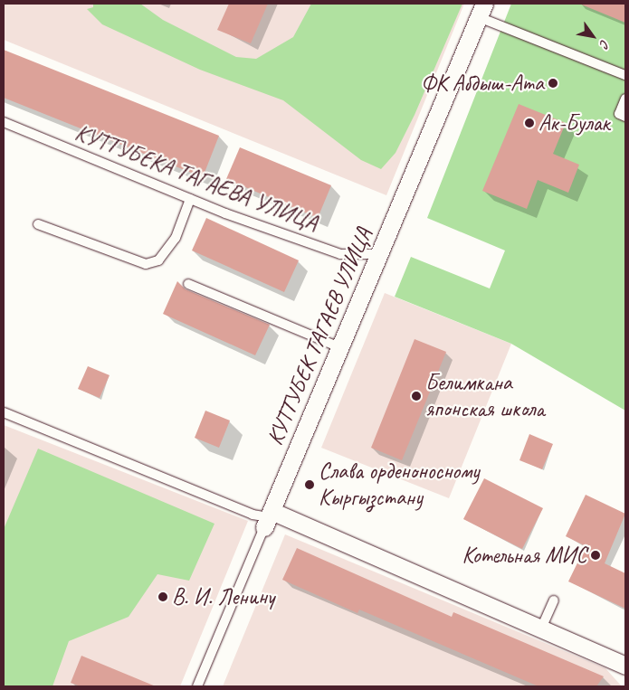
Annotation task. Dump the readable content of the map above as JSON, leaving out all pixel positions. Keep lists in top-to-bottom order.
{
  "streets": {
    "street": ["КУТТУБЕК ТАГАЕВ УЛИЦА"],
    "lane": ["КУТТУБЕКА ТАГАЕВА УЛИЦА"]
  },
  "crossings": [
    ["КУТТУБЕКА ТАГАЕВА УЛИЦА", "КУТТУБЕК ТАГАЕВ УЛИЦА"]
  ],
  "places": [
    "ФК Абдыш-Ата",
    "Ак-Булак",
    "Белимкана японская школа",
    "Слава орденоносному Кыргызстану",
    "Котельная МИС",
    "В. И. Ленину"
  ],
  "north": "bottom right"
}
